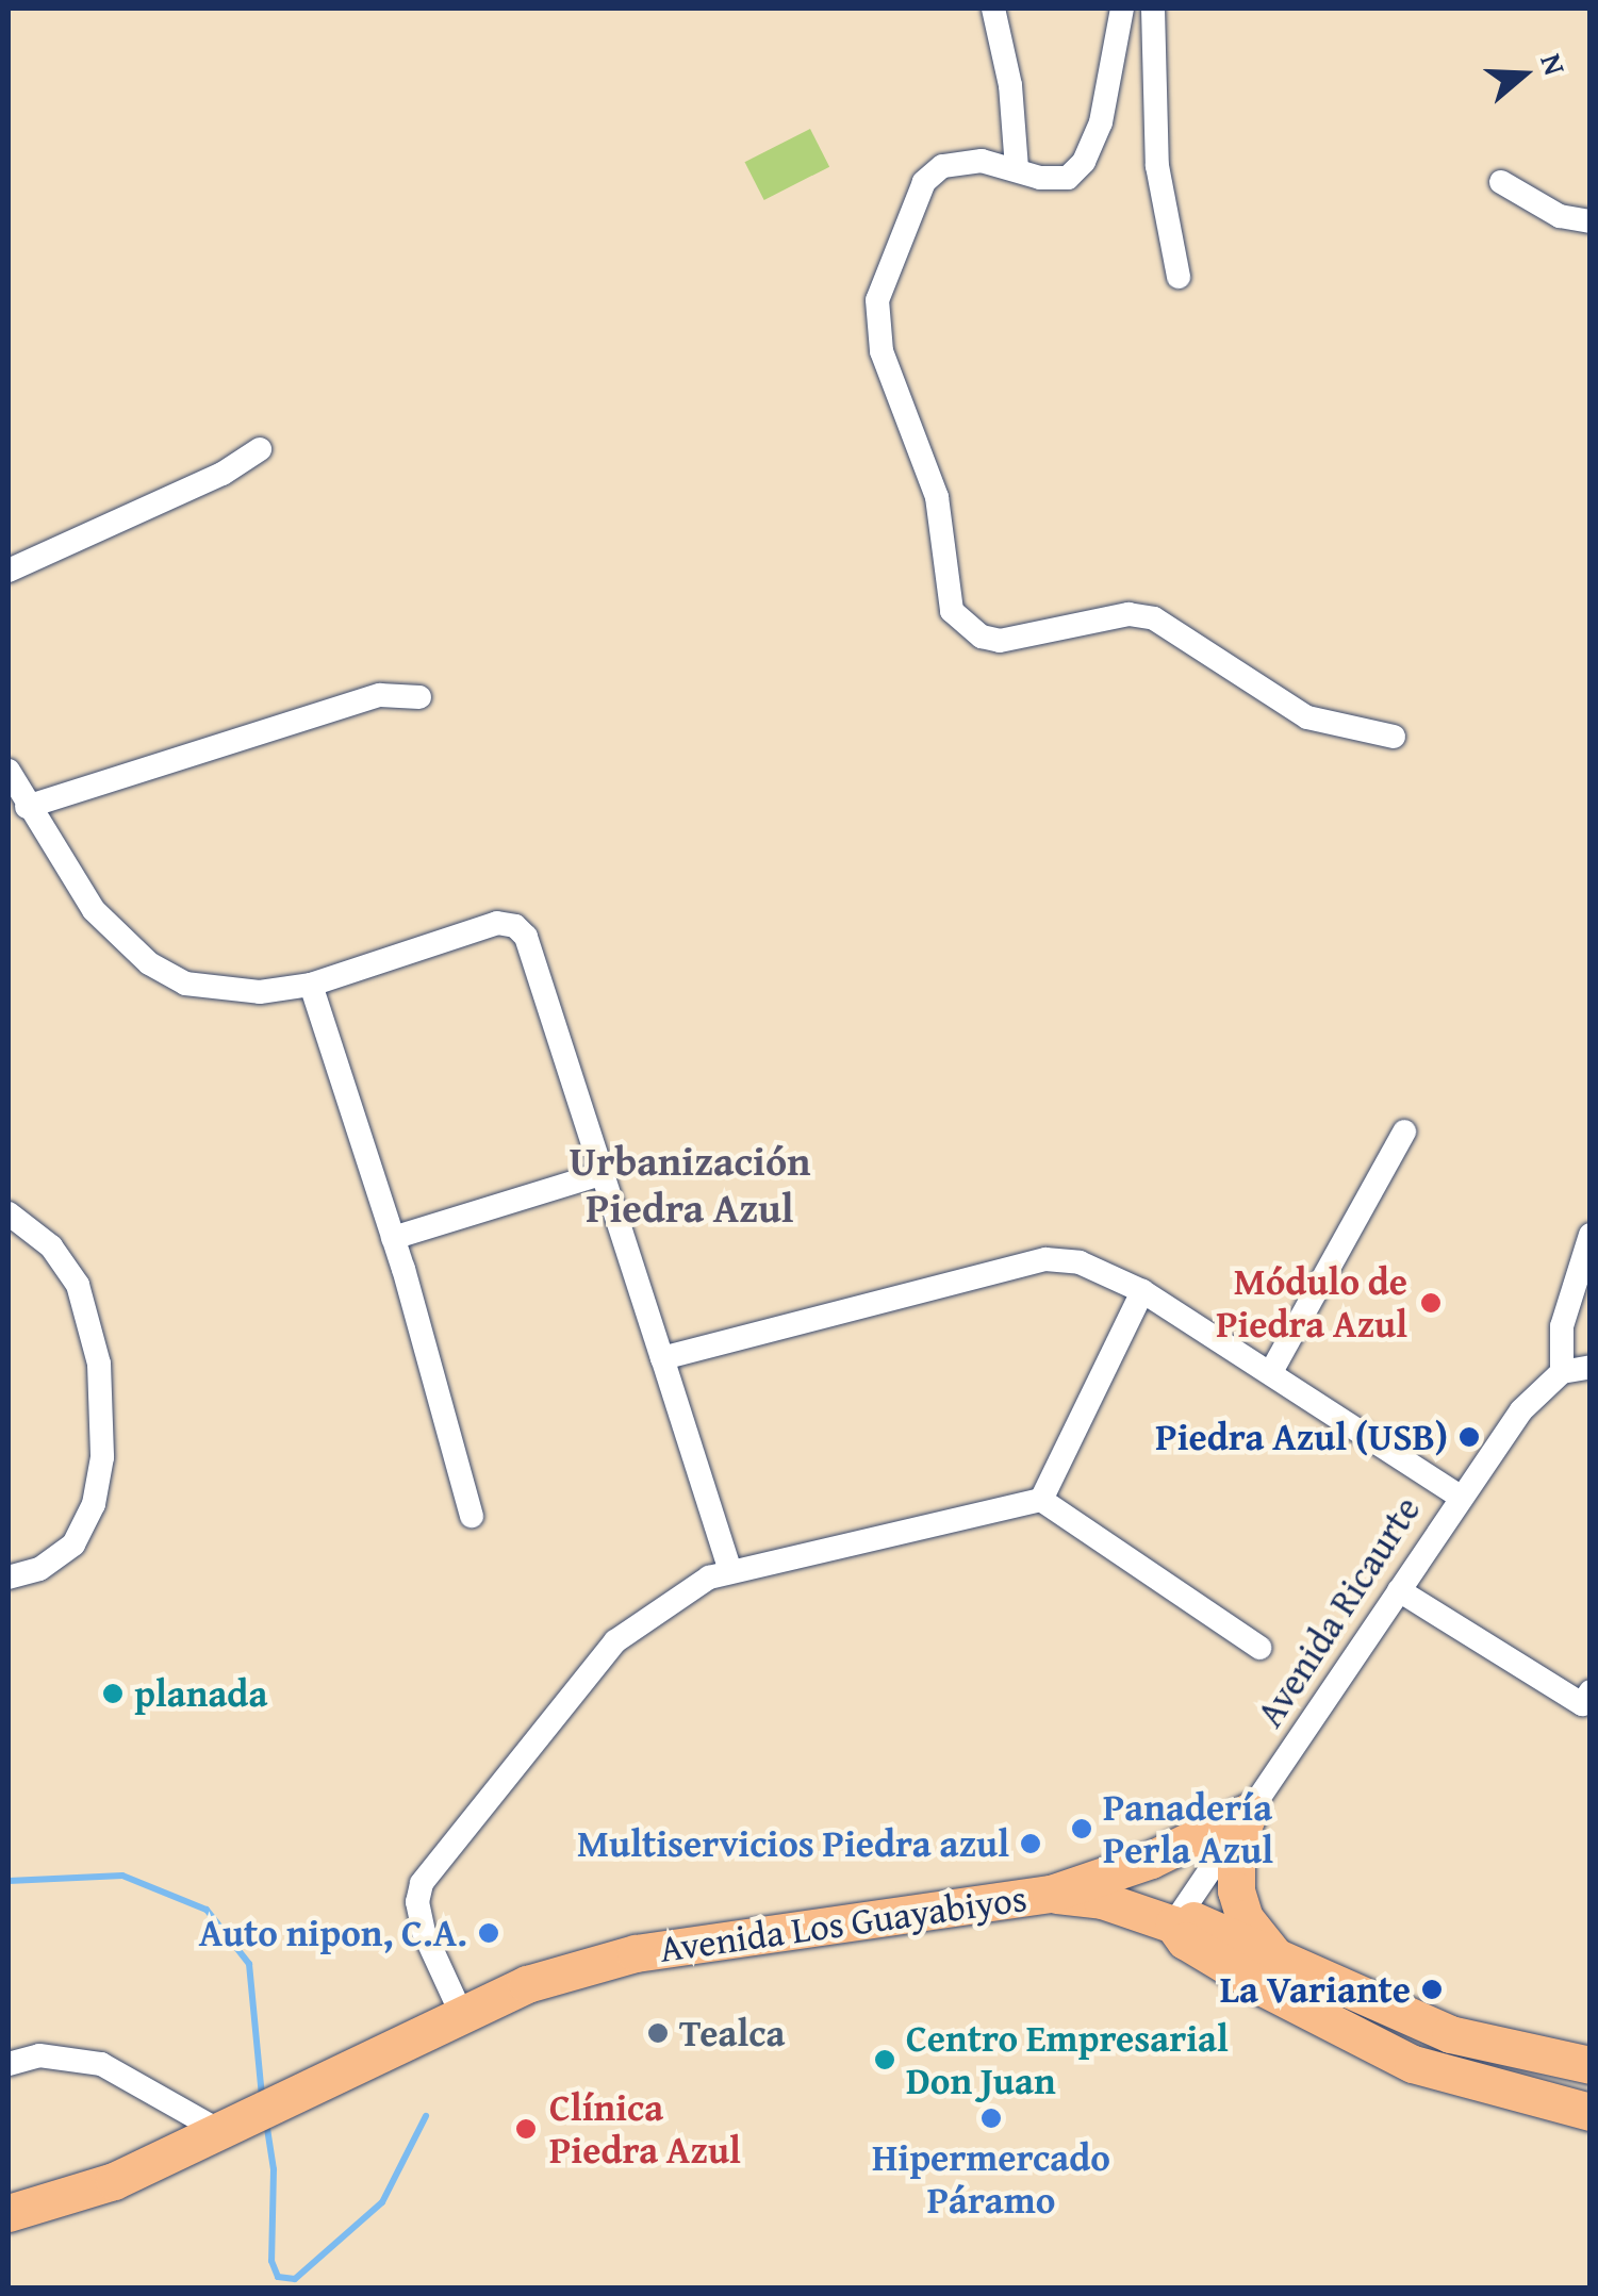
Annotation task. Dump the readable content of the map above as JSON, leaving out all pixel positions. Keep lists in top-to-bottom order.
{
  "streets": {
    "main road": ["Avenida Los Guayabiyos"],
    "street": ["Avenida Ricaurte"]
  },
  "districts": ["Urbanización Piedra Azul"],
  "places": [
    "Módulo de Piedra Azul",
    "Piedra Azul (USB)",
    "planada",
    "Panadería Perla Azul",
    "Multiservicios Piedra azul",
    "Auto nipon, C.A.",
    "La Variante",
    "Tealca",
    "Centro Empresarial Don Juan",
    "Hipermercado Páramo",
    "Clínica Piedra Azul"
  ],
  "north": "right"
}
